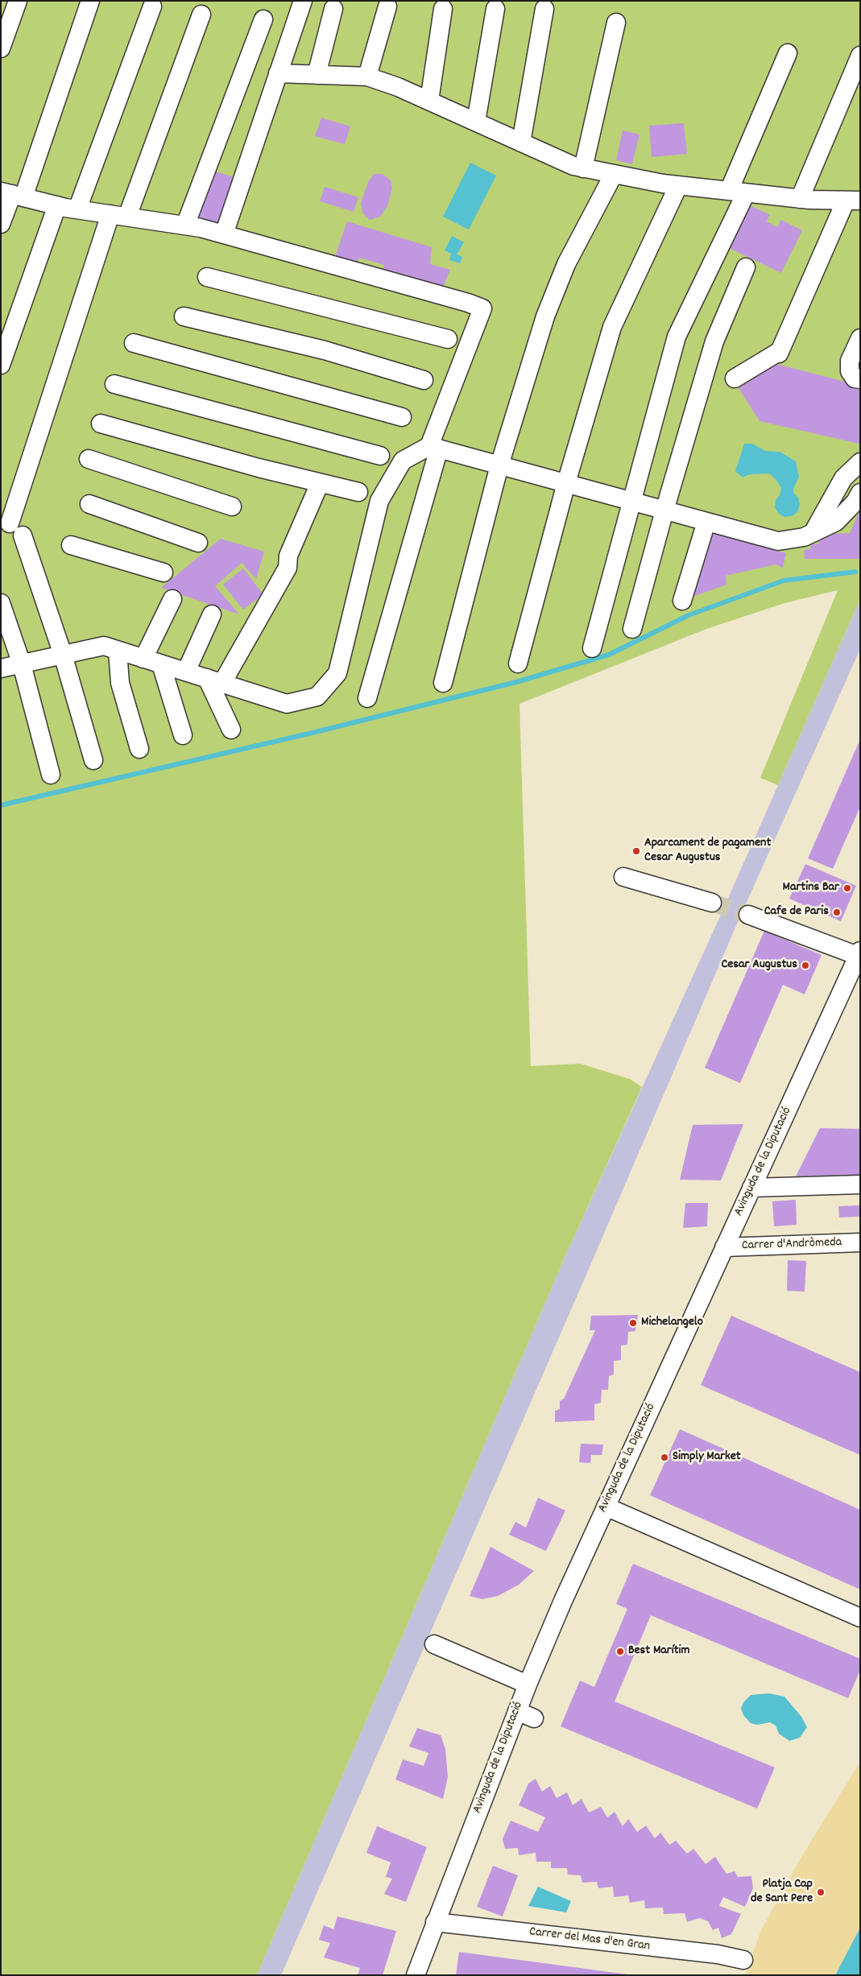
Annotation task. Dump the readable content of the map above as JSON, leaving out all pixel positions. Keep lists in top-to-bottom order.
{
  "streets": {
    "street": ["Avinguda de la Diputació", "Carrer d'Andròmeda", "Carrer del Mas d'en Gran"]
  },
  "crossings": [
    ["Avinguda de la Diputació", "Carrer d'Andròmeda"],
    ["Avinguda de la Diputació", "Carrer del Mas d'en Gran"]
  ],
  "places": [
    "Aparcament de pagament Cesar Augustus",
    "Martins Bar",
    "Cafe de Paris",
    "Cesar Augustus",
    "Michelangelo",
    "Simply Market",
    "Best Marítim",
    "Platja Cap de Sant Pere"
  ]
}
